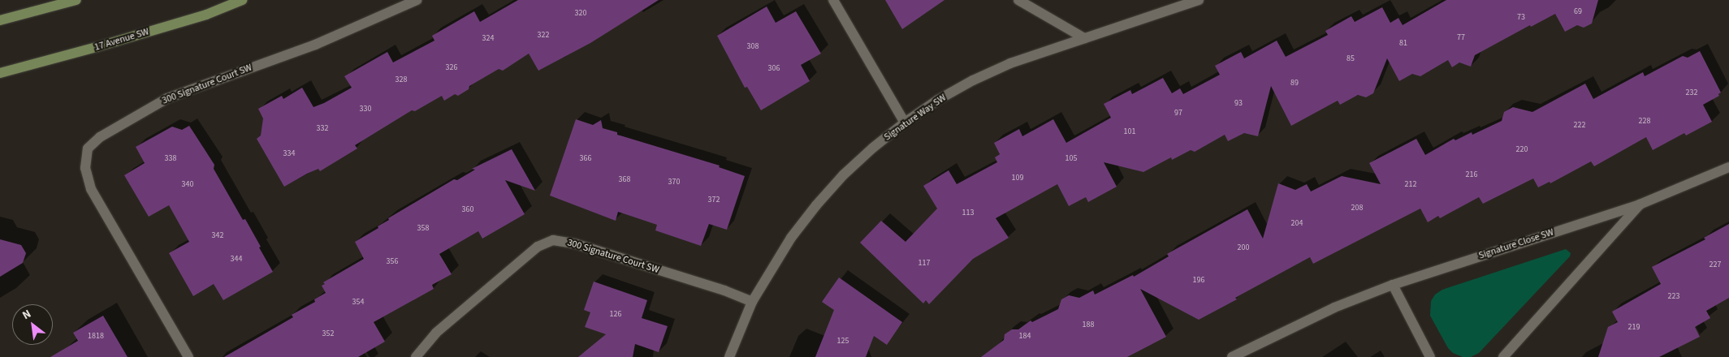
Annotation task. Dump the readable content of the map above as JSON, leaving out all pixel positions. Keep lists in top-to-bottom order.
{
  "streets": {
    "main road": ["17 Avenue SW"],
    "street": ["300 Signature Court SW", "Signature Way SW", "Signature Close SW"]
  },
  "crossings": [
    ["300 Signature Court SW", "Signature Way SW"]
  ],
  "house_numbers": [
    "69",
    "320",
    "73",
    "322",
    "77",
    "324",
    "81",
    "308",
    "85",
    "326",
    "306",
    "328",
    "89",
    "232",
    "93",
    "330",
    "97",
    "228",
    "222",
    "332",
    "101",
    "220",
    "334",
    "338",
    "366",
    "105",
    "216",
    "109",
    "368",
    "370",
    "340",
    "212",
    "372",
    "208",
    "360",
    "113",
    "204",
    "358",
    "342",
    "200",
    "344",
    "356",
    "117",
    "227",
    "196",
    "223",
    "354",
    "126",
    "188",
    "219",
    "352",
    "1818",
    "184",
    "125"
  ],
  "north": "top left"
}
